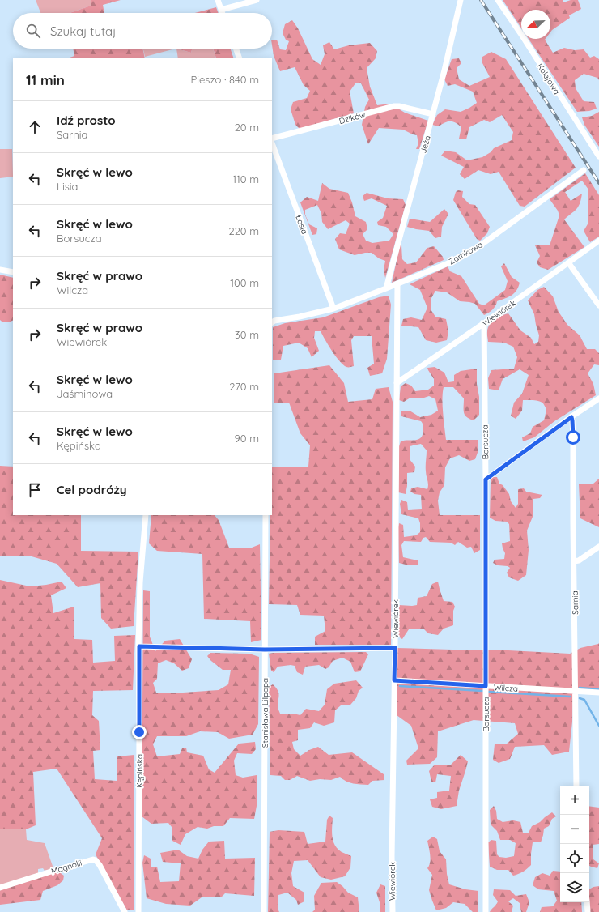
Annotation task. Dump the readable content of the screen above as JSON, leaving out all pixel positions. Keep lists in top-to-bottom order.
{
  "streets": {
    "street": [
      "Kolejowa",
      "Dzików",
      "Jeża",
      "Łosia",
      "Zamkowa",
      "Wiewiórek",
      "Borsucza",
      "Sarnia",
      "Wilcza",
      "Stanisława Lilpopa",
      "Kępińska",
      "Magnolii"
    ]
  },
  "crossings": [
    ["Dzików", "Jeża"],
    ["Jeża", "Zamkowa"],
    ["Łosia", "Zamkowa"],
    ["Zamkowa", "Wiewiórek"],
    ["Wiewiórek", "Borsucza"],
    ["Wiewiórek", "Wilcza"],
    ["Borsucza", "Wilcza"],
    ["Sarnia", "Wilcza"]
  ],
  "north": "bottom left",
  "page": {
    "search": "Szukaj tutaj",
    "heading": ["11 min", "Pieszo · 840 m"],
    "list": [
      ["Idź prosto", "Sarnia", "20 m"],
      ["Skręć w lewo", "Lisia", "110 m"],
      ["Skręć w lewo", "Borsucza", "220 m"],
      ["Skręć w prawo", "Wilcza", "100 m"],
      ["Skręć w prawo", "Wiewiórek", "30 m"],
      ["Skręć w lewo", "Jaśminowa", "270 m"],
      ["Skręć w lewo", "Kępińska", "90 m"],
      "Cel podróży"
    ],
    "map_buttons": ["+", "−"]
  }
}
